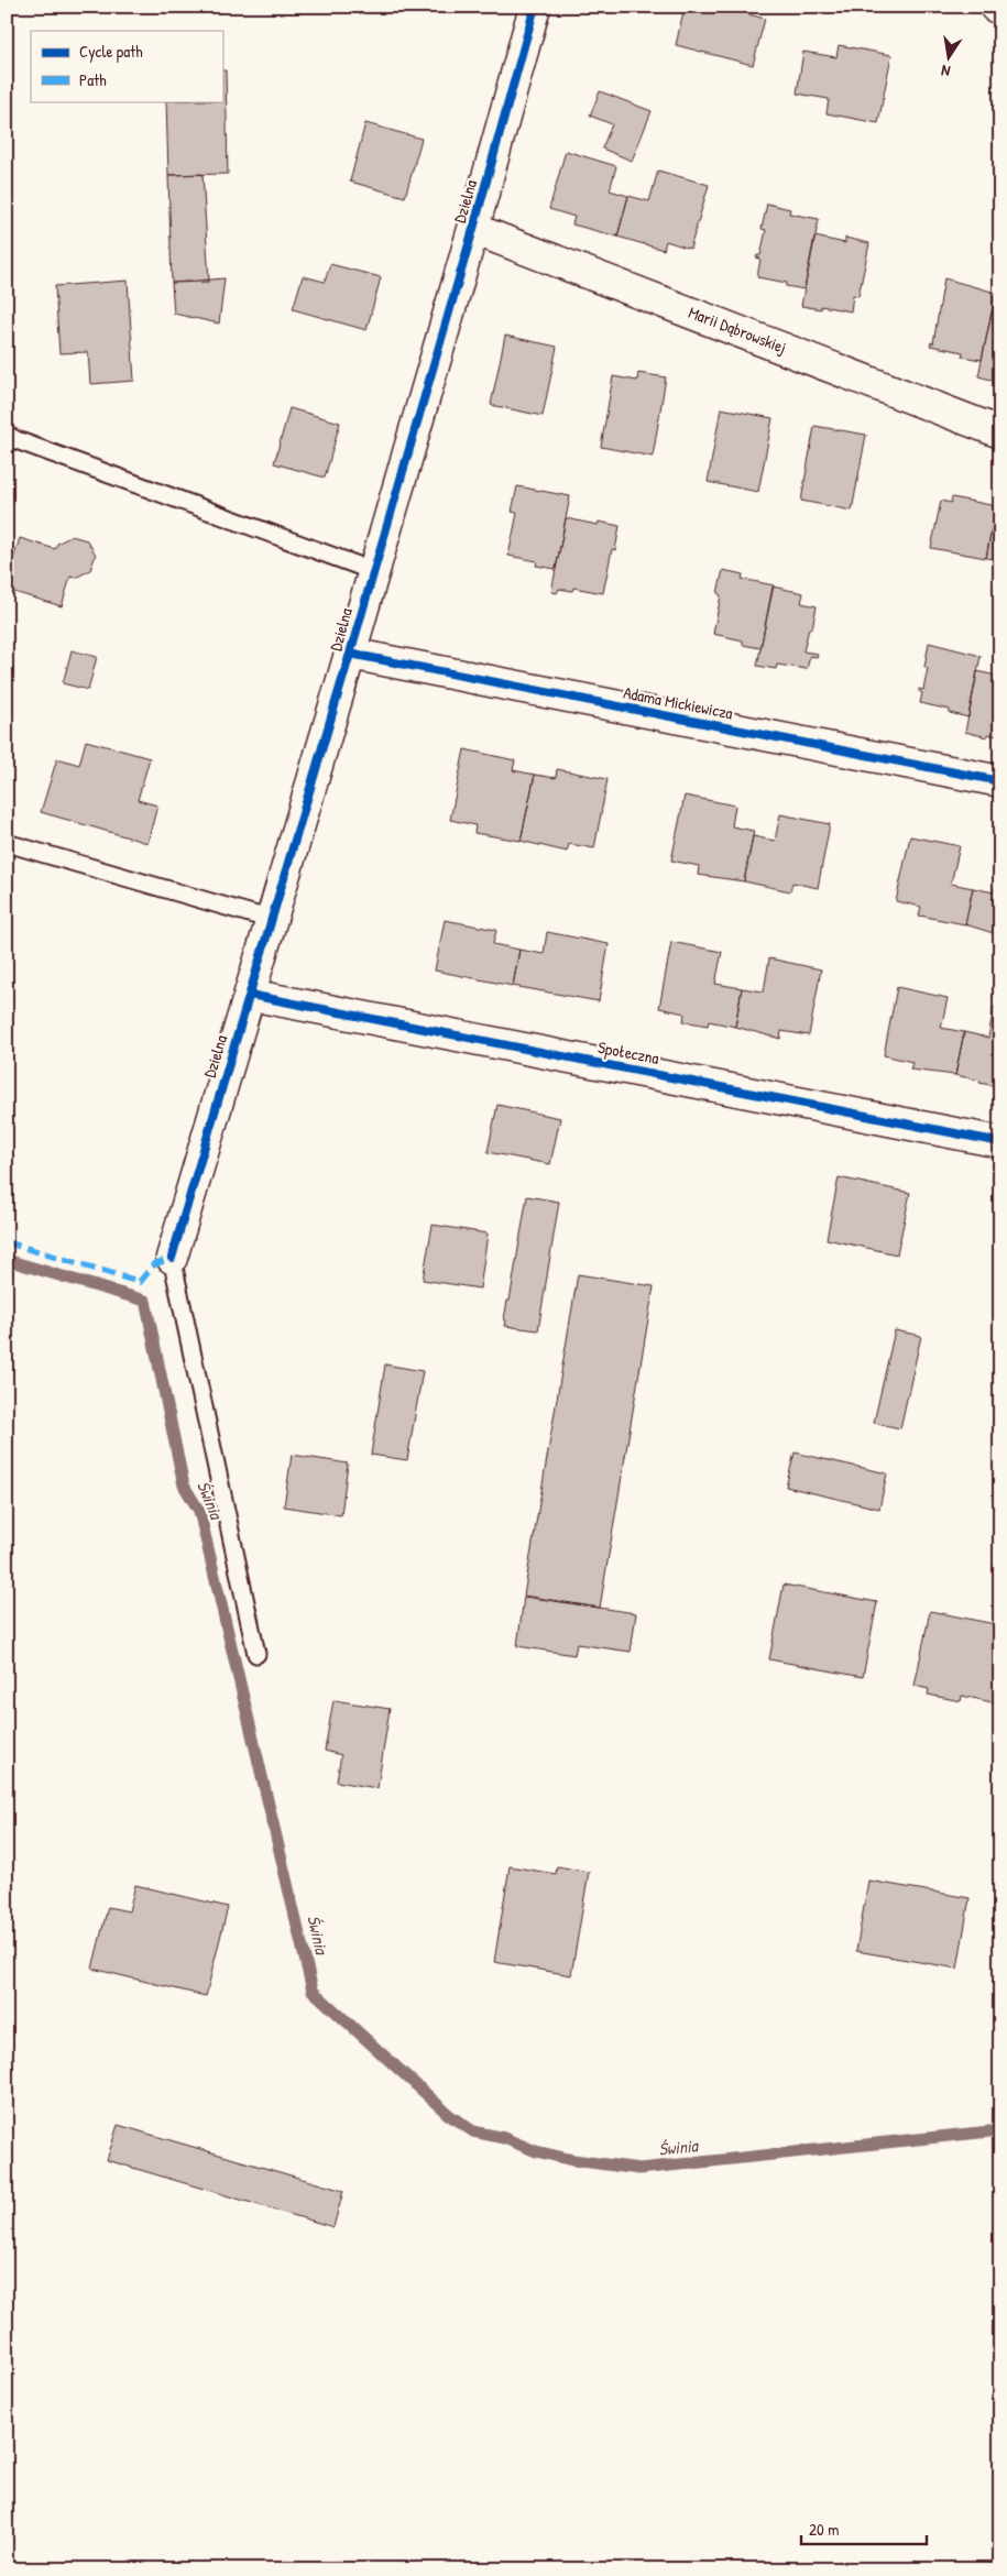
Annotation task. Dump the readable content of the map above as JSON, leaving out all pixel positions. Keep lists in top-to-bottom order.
{
  "streets": {
    "street": [
      "Dzielna",
      "Marii Dąbrowskiej",
      "Adama Mickiewicza",
      "Społeczna"
    ]
  },
  "crossings": [
    ["Dzielna", "Marii Dąbrowskiej"],
    ["Dzielna", "Adama Mickiewicza"],
    ["Dzielna", "Społeczna"]
  ],
  "water": ["Świnia"],
  "legend": ["Cycle path", "Path"],
  "scale_bar": "20 m",
  "north": "bottom"
}
